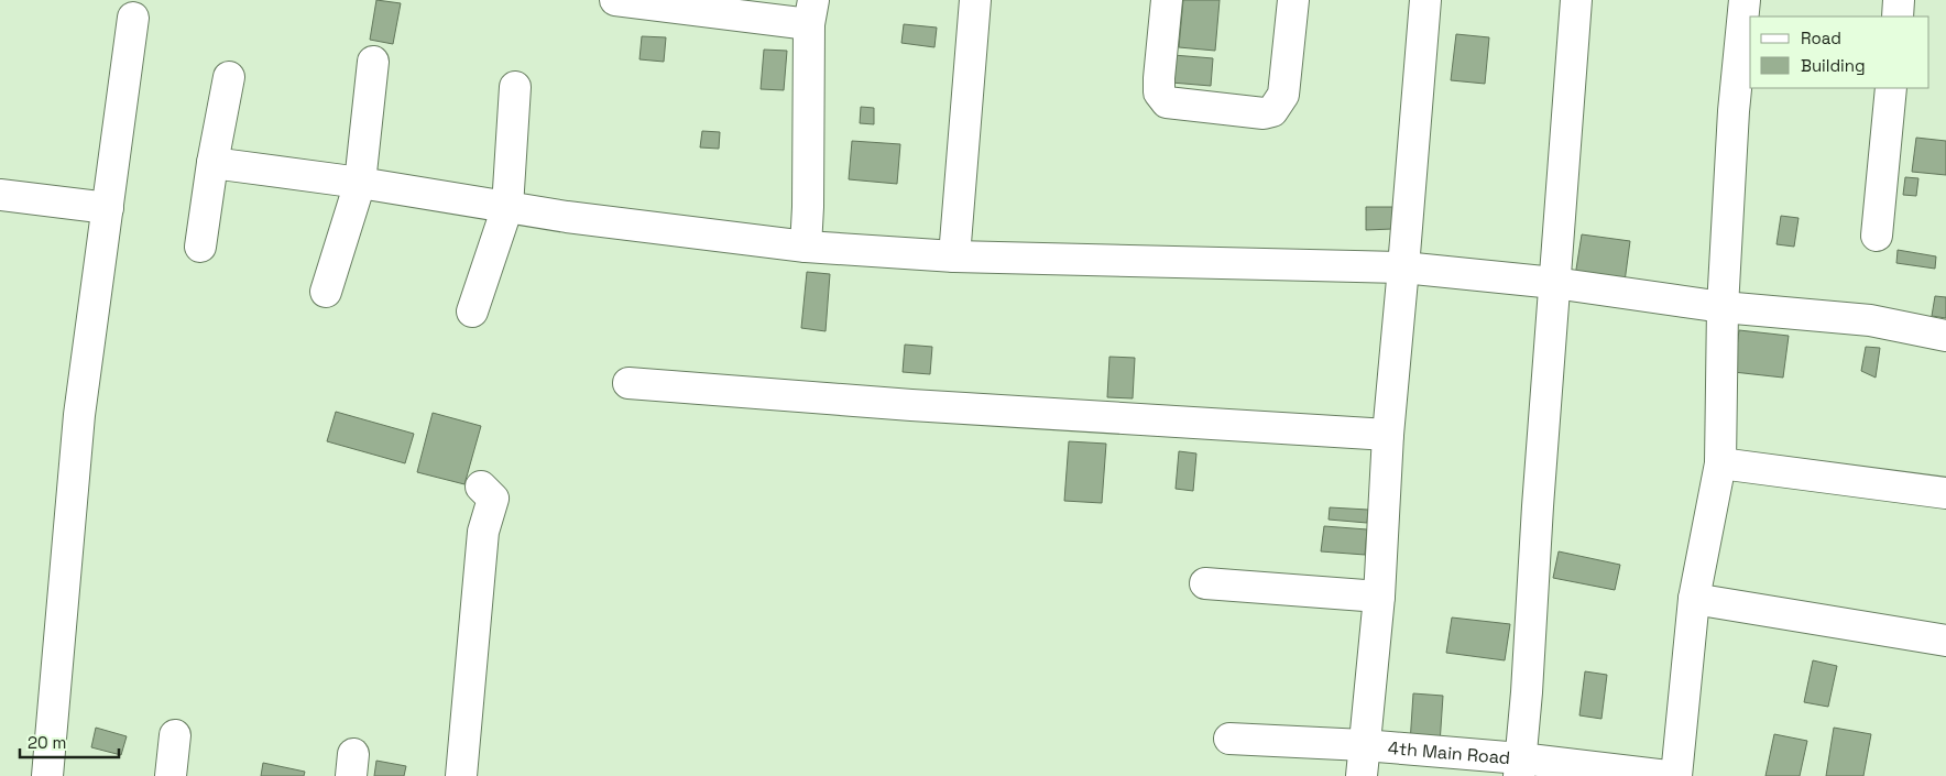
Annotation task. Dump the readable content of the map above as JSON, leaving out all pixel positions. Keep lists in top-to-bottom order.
{
  "streets": {
    "street": ["4th Main Road"]
  },
  "legend": ["Road", "Building"],
  "scale_bar": "20 m"
}
